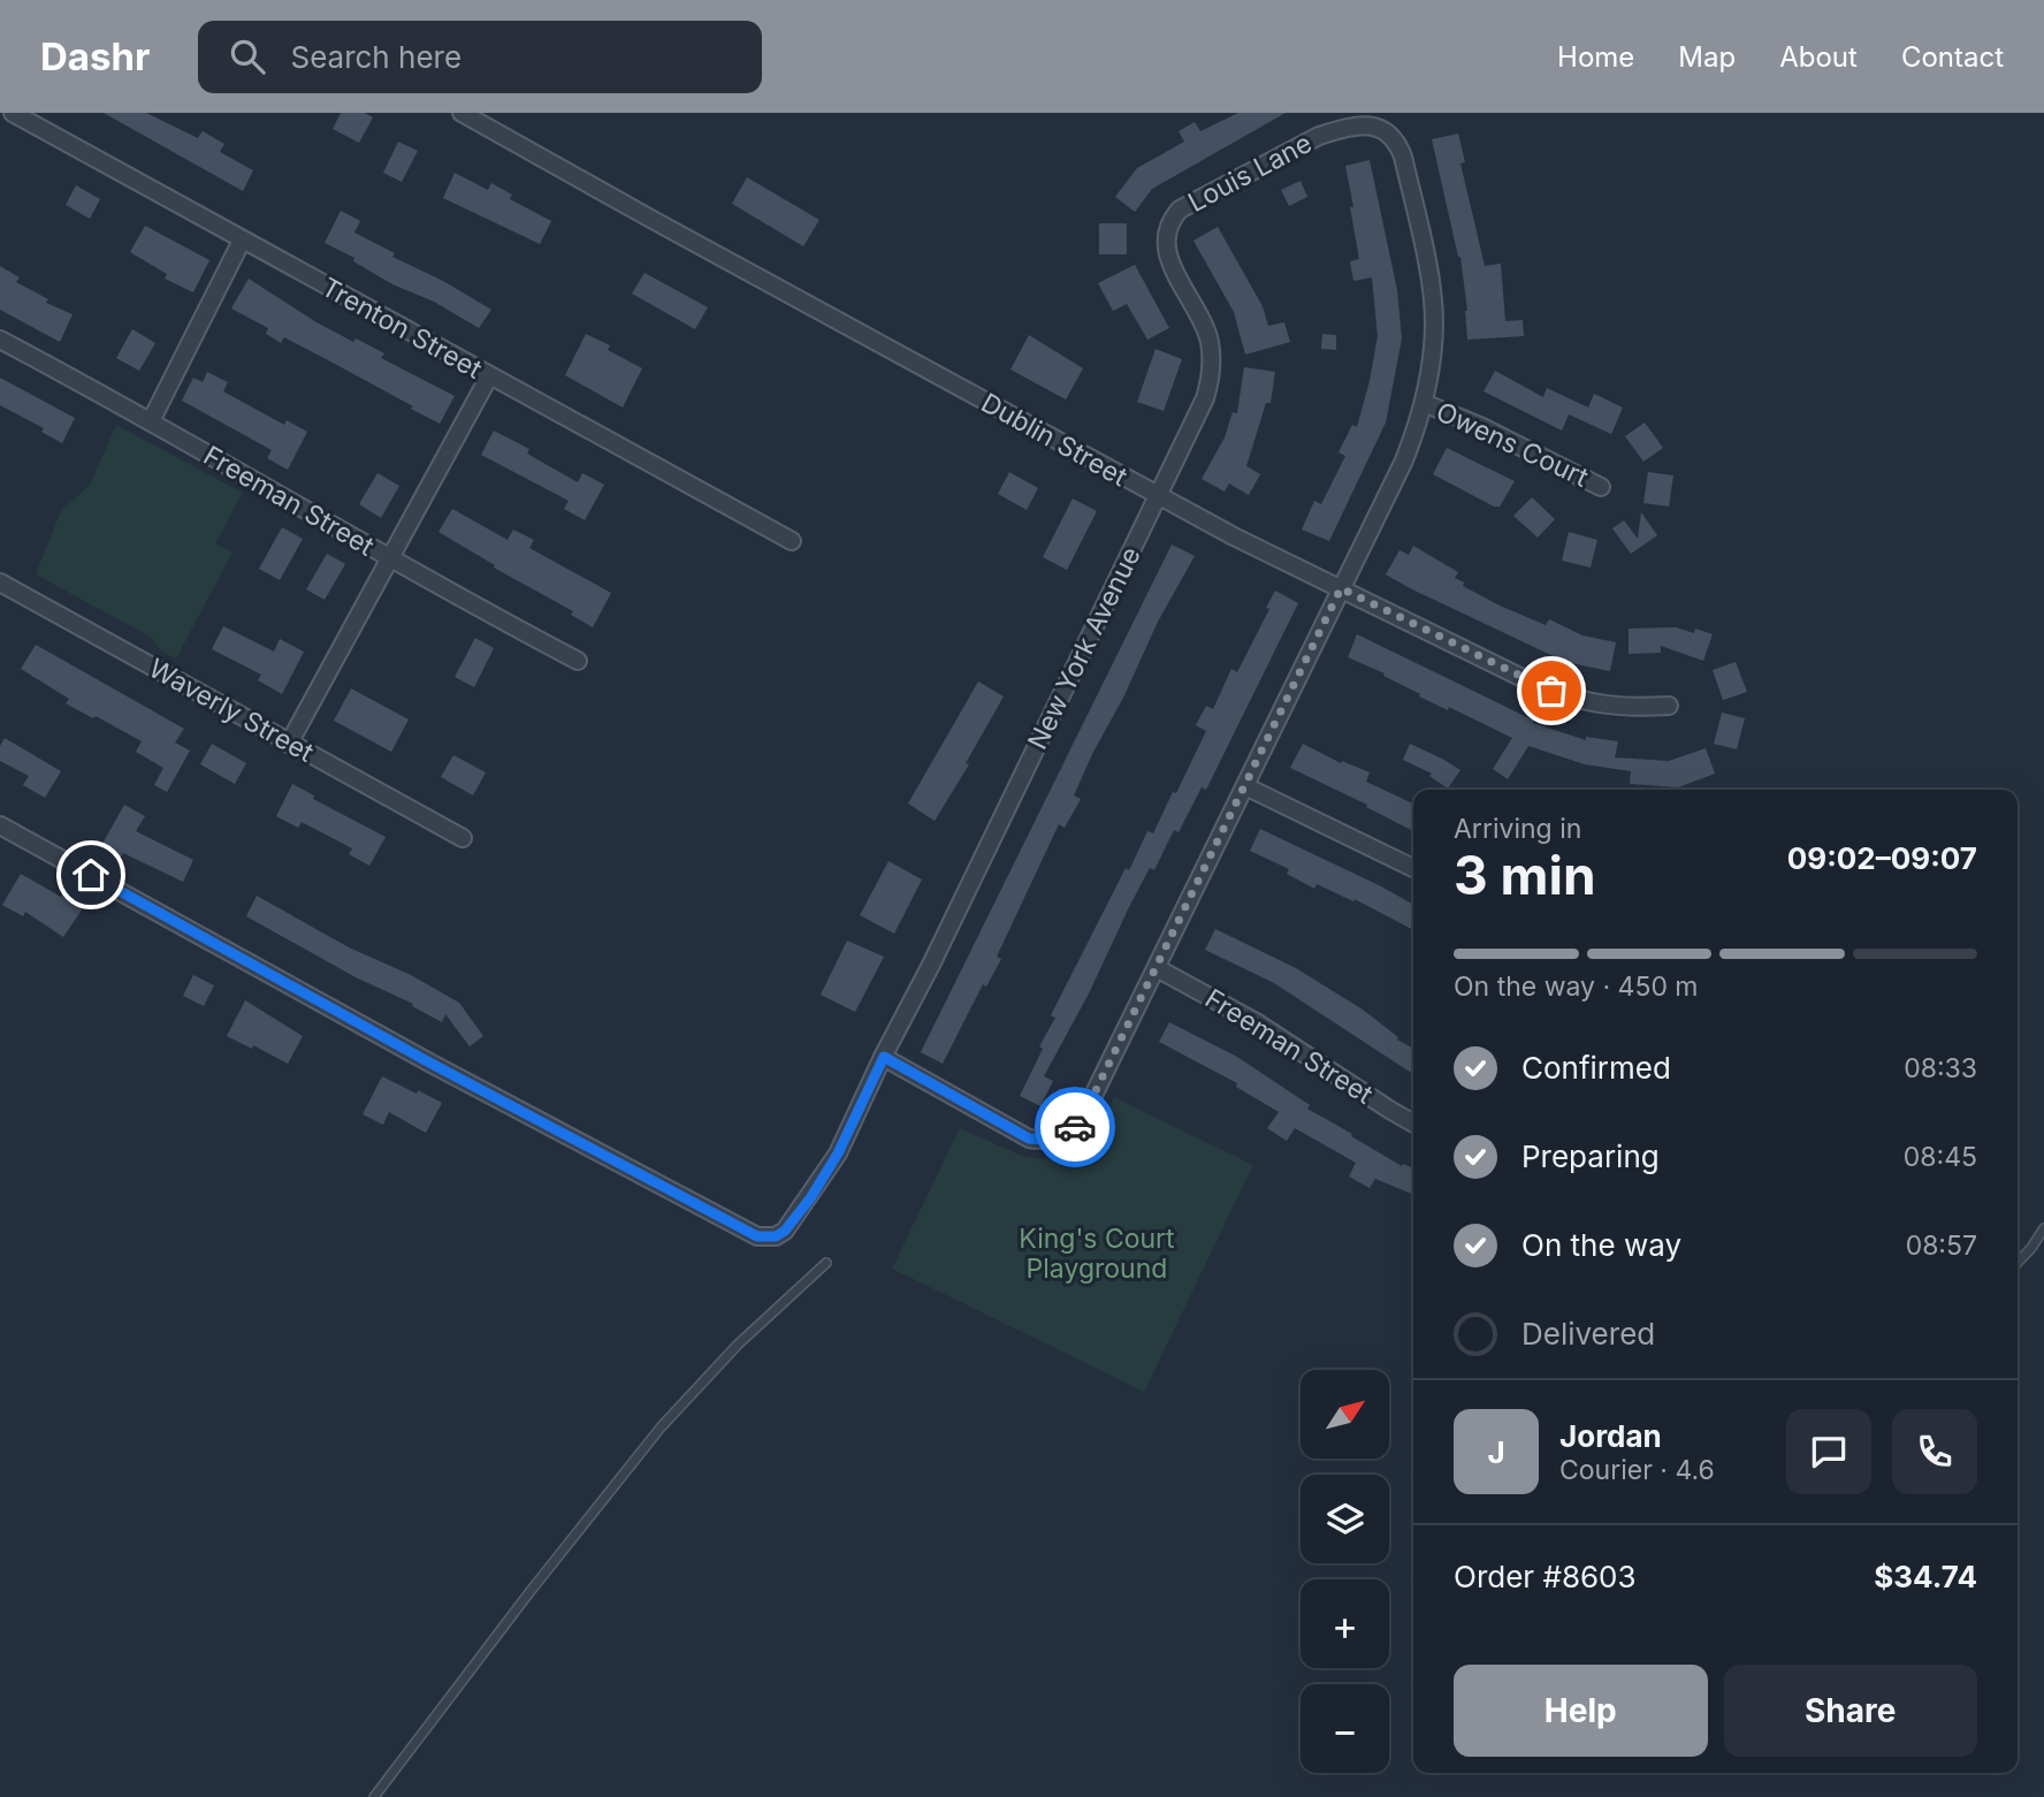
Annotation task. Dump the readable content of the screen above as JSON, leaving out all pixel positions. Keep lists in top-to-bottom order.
{
  "streets": {
    "street": [
      "Louis Lane",
      "Trenton Street",
      "Dublin Street",
      "Owens Court",
      "Freeman Street",
      "New York Avenue",
      "Waverly Street"
    ]
  },
  "crossings": [
    ["Louis Lane", "Dublin Street"],
    ["Louis Lane", "Owens Court"],
    ["Louis Lane", "Freeman Street"],
    ["Louis Lane", "New York Avenue"],
    ["Dublin Street", "New York Avenue"]
  ],
  "parks": ["King's Court Playground"],
  "north": "top right",
  "page": {
    "header": "Dashr",
    "search": "Search here",
    "nav": [
      "Home",
      "Map",
      "About",
      "Contact"
    ],
    "heading": ["3 min", "Arriving in", "09:02–09:07"],
    "panel": [
      "Jordan",
      "Courier · 4.6",
      "Order #8603",
      "$34.74"
    ],
    "bar": "On the way · 450 m",
    "list": [
      ["Confirmed", "08:33"],
      ["Preparing", "08:45"],
      ["On the way", "08:57"],
      "Delivered"
    ],
    "map_buttons": ["+", "−"],
    "round": "J",
    "buttons": ["Help", "Share"]
  }
}
